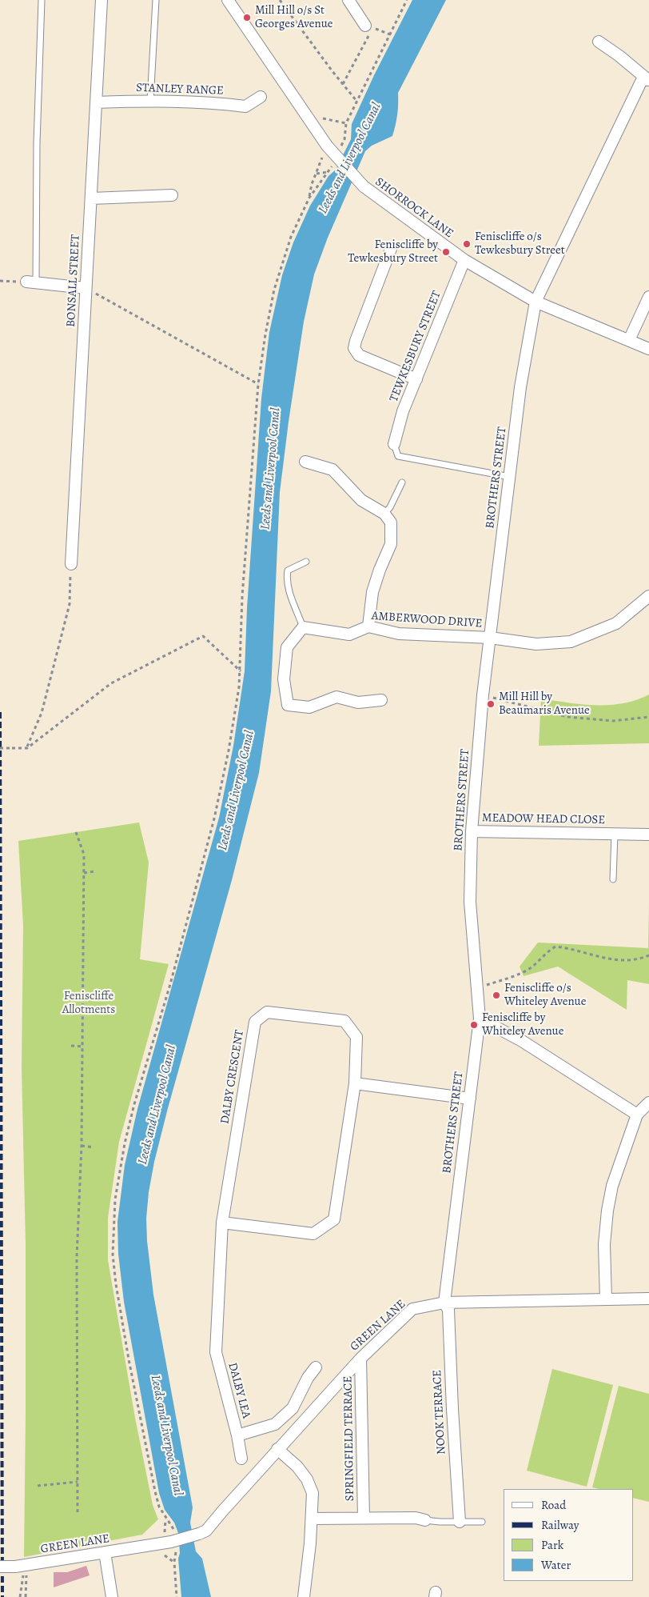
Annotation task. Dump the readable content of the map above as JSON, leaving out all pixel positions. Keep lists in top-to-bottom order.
{
  "streets": {
    "street": [
      "STANLEY RANGE",
      "SHORROCK LANE",
      "BONSALL STREET",
      "TEWKESBURY STREET",
      "BROTHERS STREET",
      "AMBERWOOD DRIVE",
      "MEADOW HEAD CLOSE",
      "DALBY CRESCENT",
      "GREEN LANE",
      "DALBY LEA",
      "NOOK TERRACE",
      "SPRINGFIELD TERRACE"
    ]
  },
  "crossings": [
    ["STANLEY RANGE", "BONSALL STREET"],
    ["SHORROCK LANE", "TEWKESBURY STREET"],
    ["SHORROCK LANE", "BROTHERS STREET"],
    ["BROTHERS STREET", "AMBERWOOD DRIVE"],
    ["BROTHERS STREET", "MEADOW HEAD CLOSE"],
    ["BROTHERS STREET", "GREEN LANE"],
    ["BROTHERS STREET", "NOOK TERRACE"],
    ["DALBY CRESCENT", "DALBY LEA"],
    ["GREEN LANE", "NOOK TERRACE"],
    ["GREEN LANE", "SPRINGFIELD TERRACE"]
  ],
  "water": ["Leeds and Liverpool Canal"],
  "parks": ["Feniscliffe Allotments"],
  "places": [
    "Mill Hill o/s St Georges Avenue",
    "Feniscliffe o/s Tewkesbury Street",
    "Feniscliffe by Tewkesbury Street",
    "Mill Hill by Beaumaris Avenue",
    "Feniscliffe o/s Whiteley Avenue",
    "Feniscliffe by Whiteley Avenue"
  ],
  "legend": [
    "Road",
    "Railway",
    "Park",
    "Water"
  ]
}
